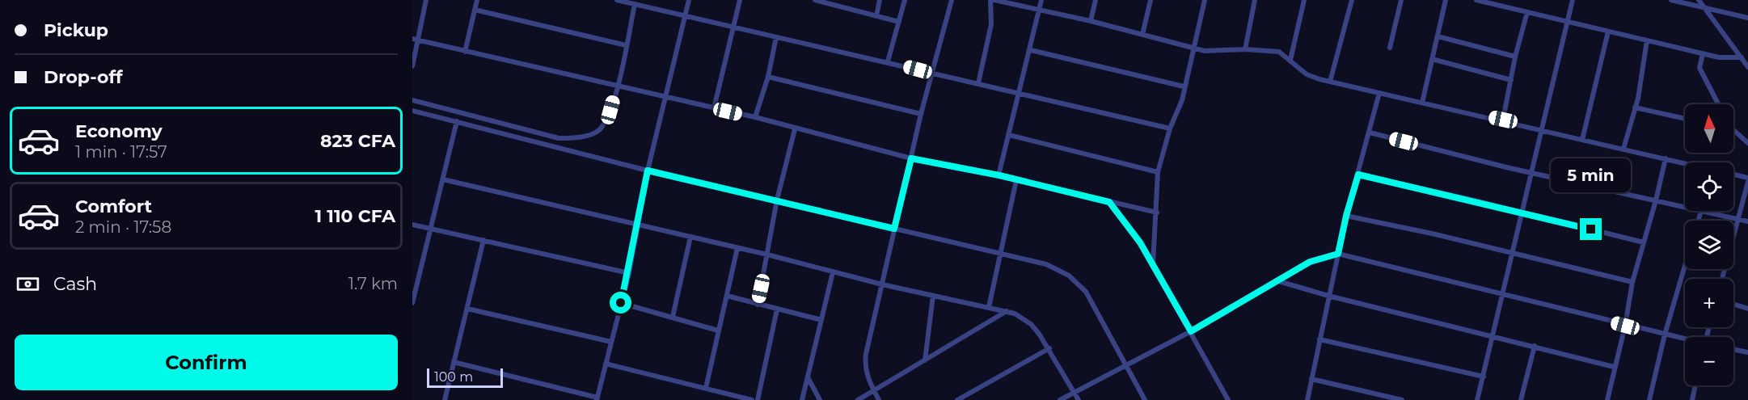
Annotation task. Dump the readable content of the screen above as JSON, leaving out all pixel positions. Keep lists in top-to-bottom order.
{
  "scale_bar": "100 m",
  "north": "top",
  "page": {
    "banner": ["Pickup", "Drop-off"],
    "map_buttons": ["+", "−"],
    "list": [
      {
        "name": "Economy",
        "note": "1 min · 17:57",
        "value": "823 CFA"
      },
      {
        "name": "Comfort",
        "note": "2 min · 17:58",
        "value": "1 110 CFA"
      }
    ],
    "bubble": "5 min",
    "pay": ["Cash", "1.7 km"],
    "buttons": "Confirm",
    "scale": "100 m"
  }
}
